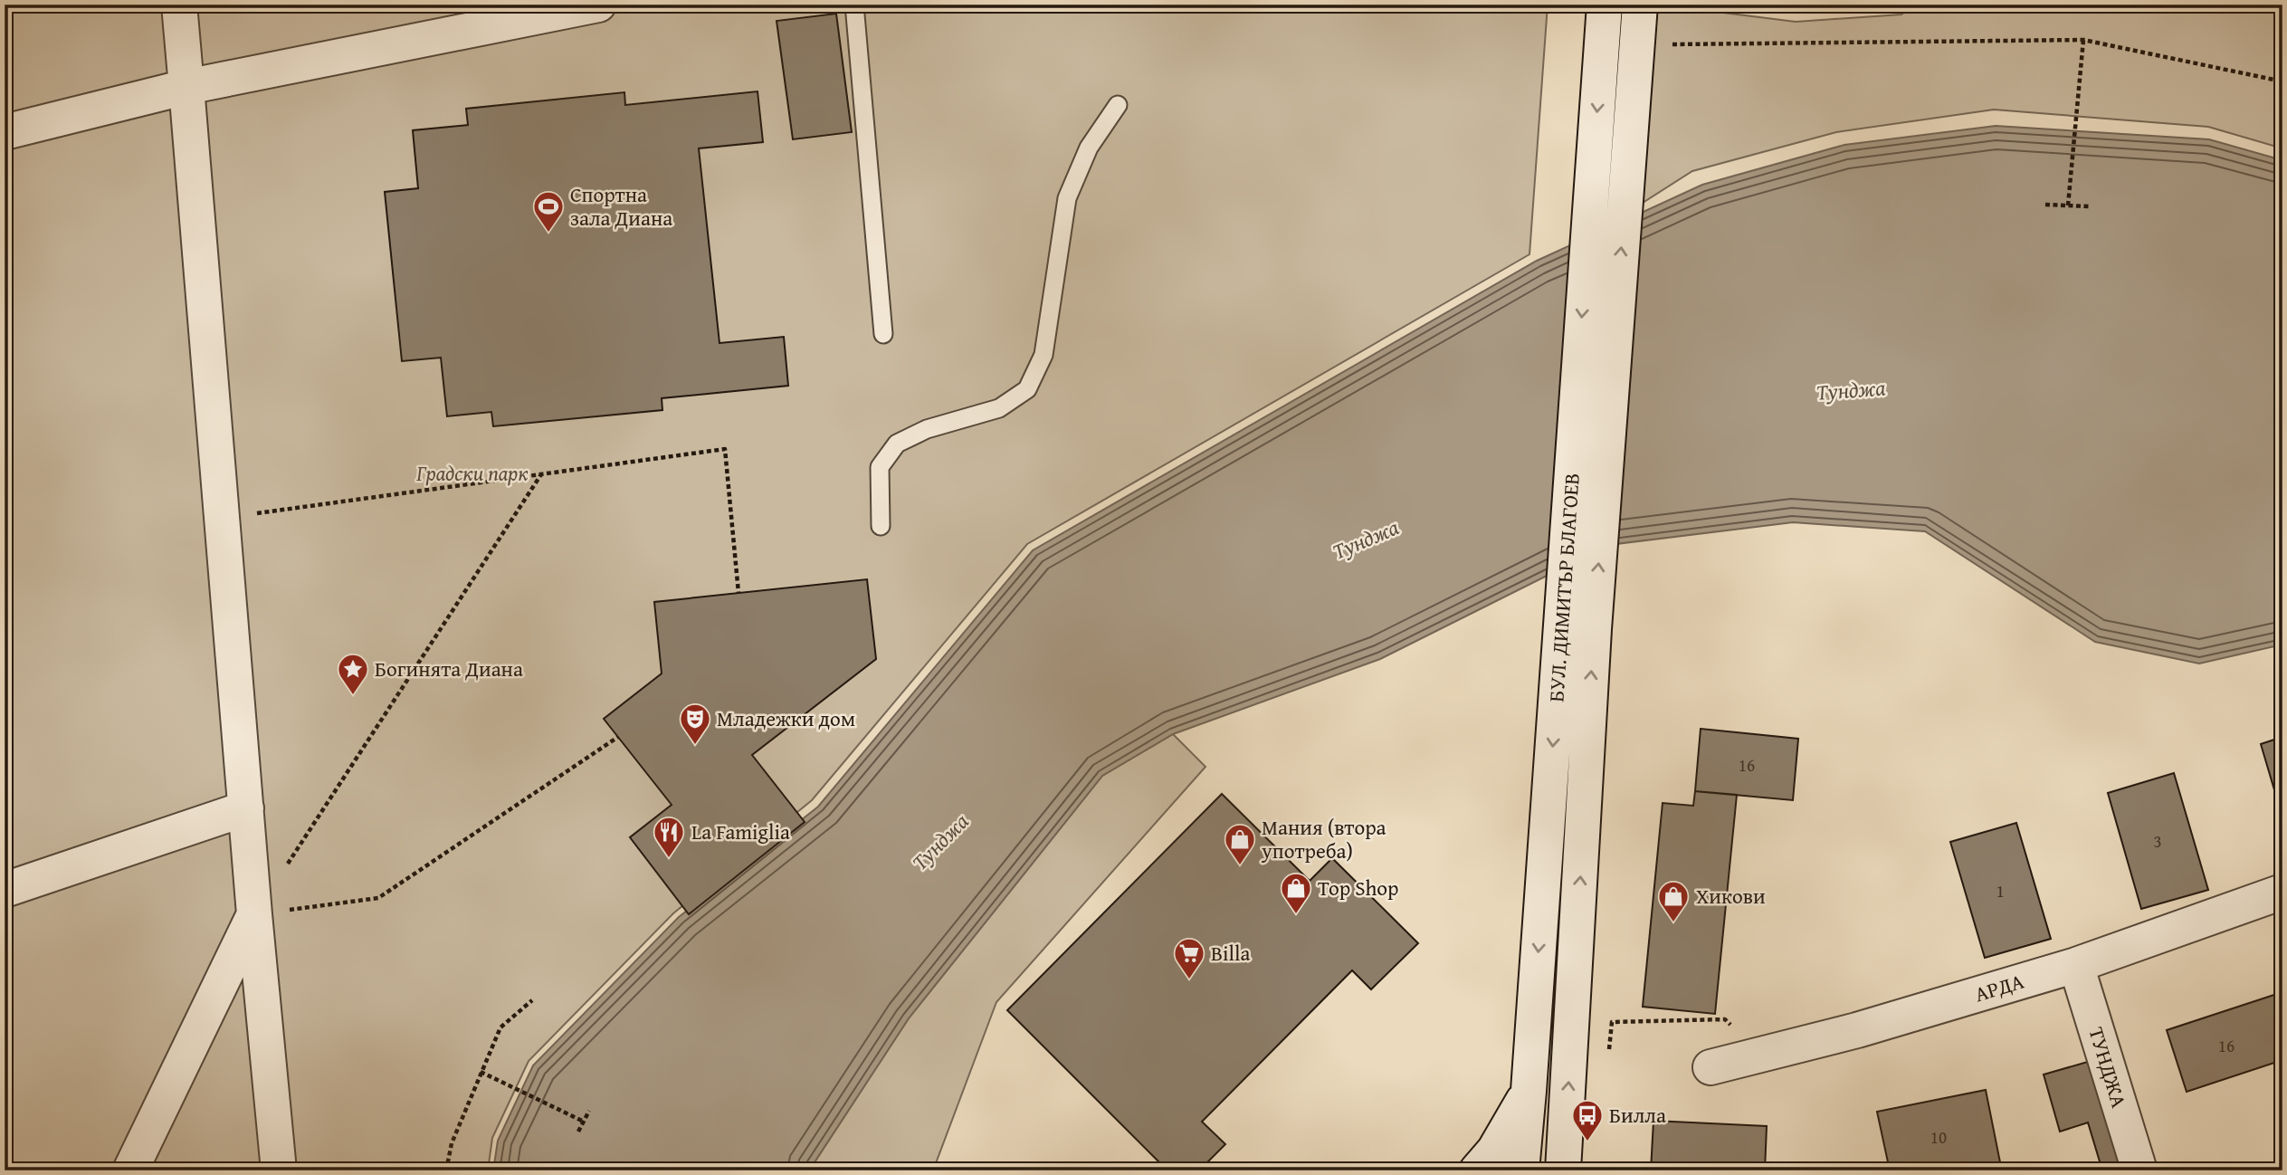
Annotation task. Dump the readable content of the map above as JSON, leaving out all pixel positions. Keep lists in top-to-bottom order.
{
  "streets": {
    "street": ["БУЛ. ДИМИТЪР БЛАГОЕВ", "АРДА", "ТУНДЖА"]
  },
  "crossings": [
    ["АРДА", "ТУНДЖА"]
  ],
  "water": ["Тунджа"],
  "parks": ["Градски парк"],
  "places": {
    "sports": ["Спортна зала Диана"],
    "place": ["Богинята Диана"],
    "theatre": ["Младежки дом"],
    "restaurant": ["La Famiglia"],
    "shop": ["Мания (втора употреба)", "Top Shop", "Хикови"],
    "supermarket": ["Billa"],
    "bus stop": ["Билла"]
  },
  "house_numbers": [
    "16",
    "3",
    "1",
    "16",
    "10"
  ]
}
